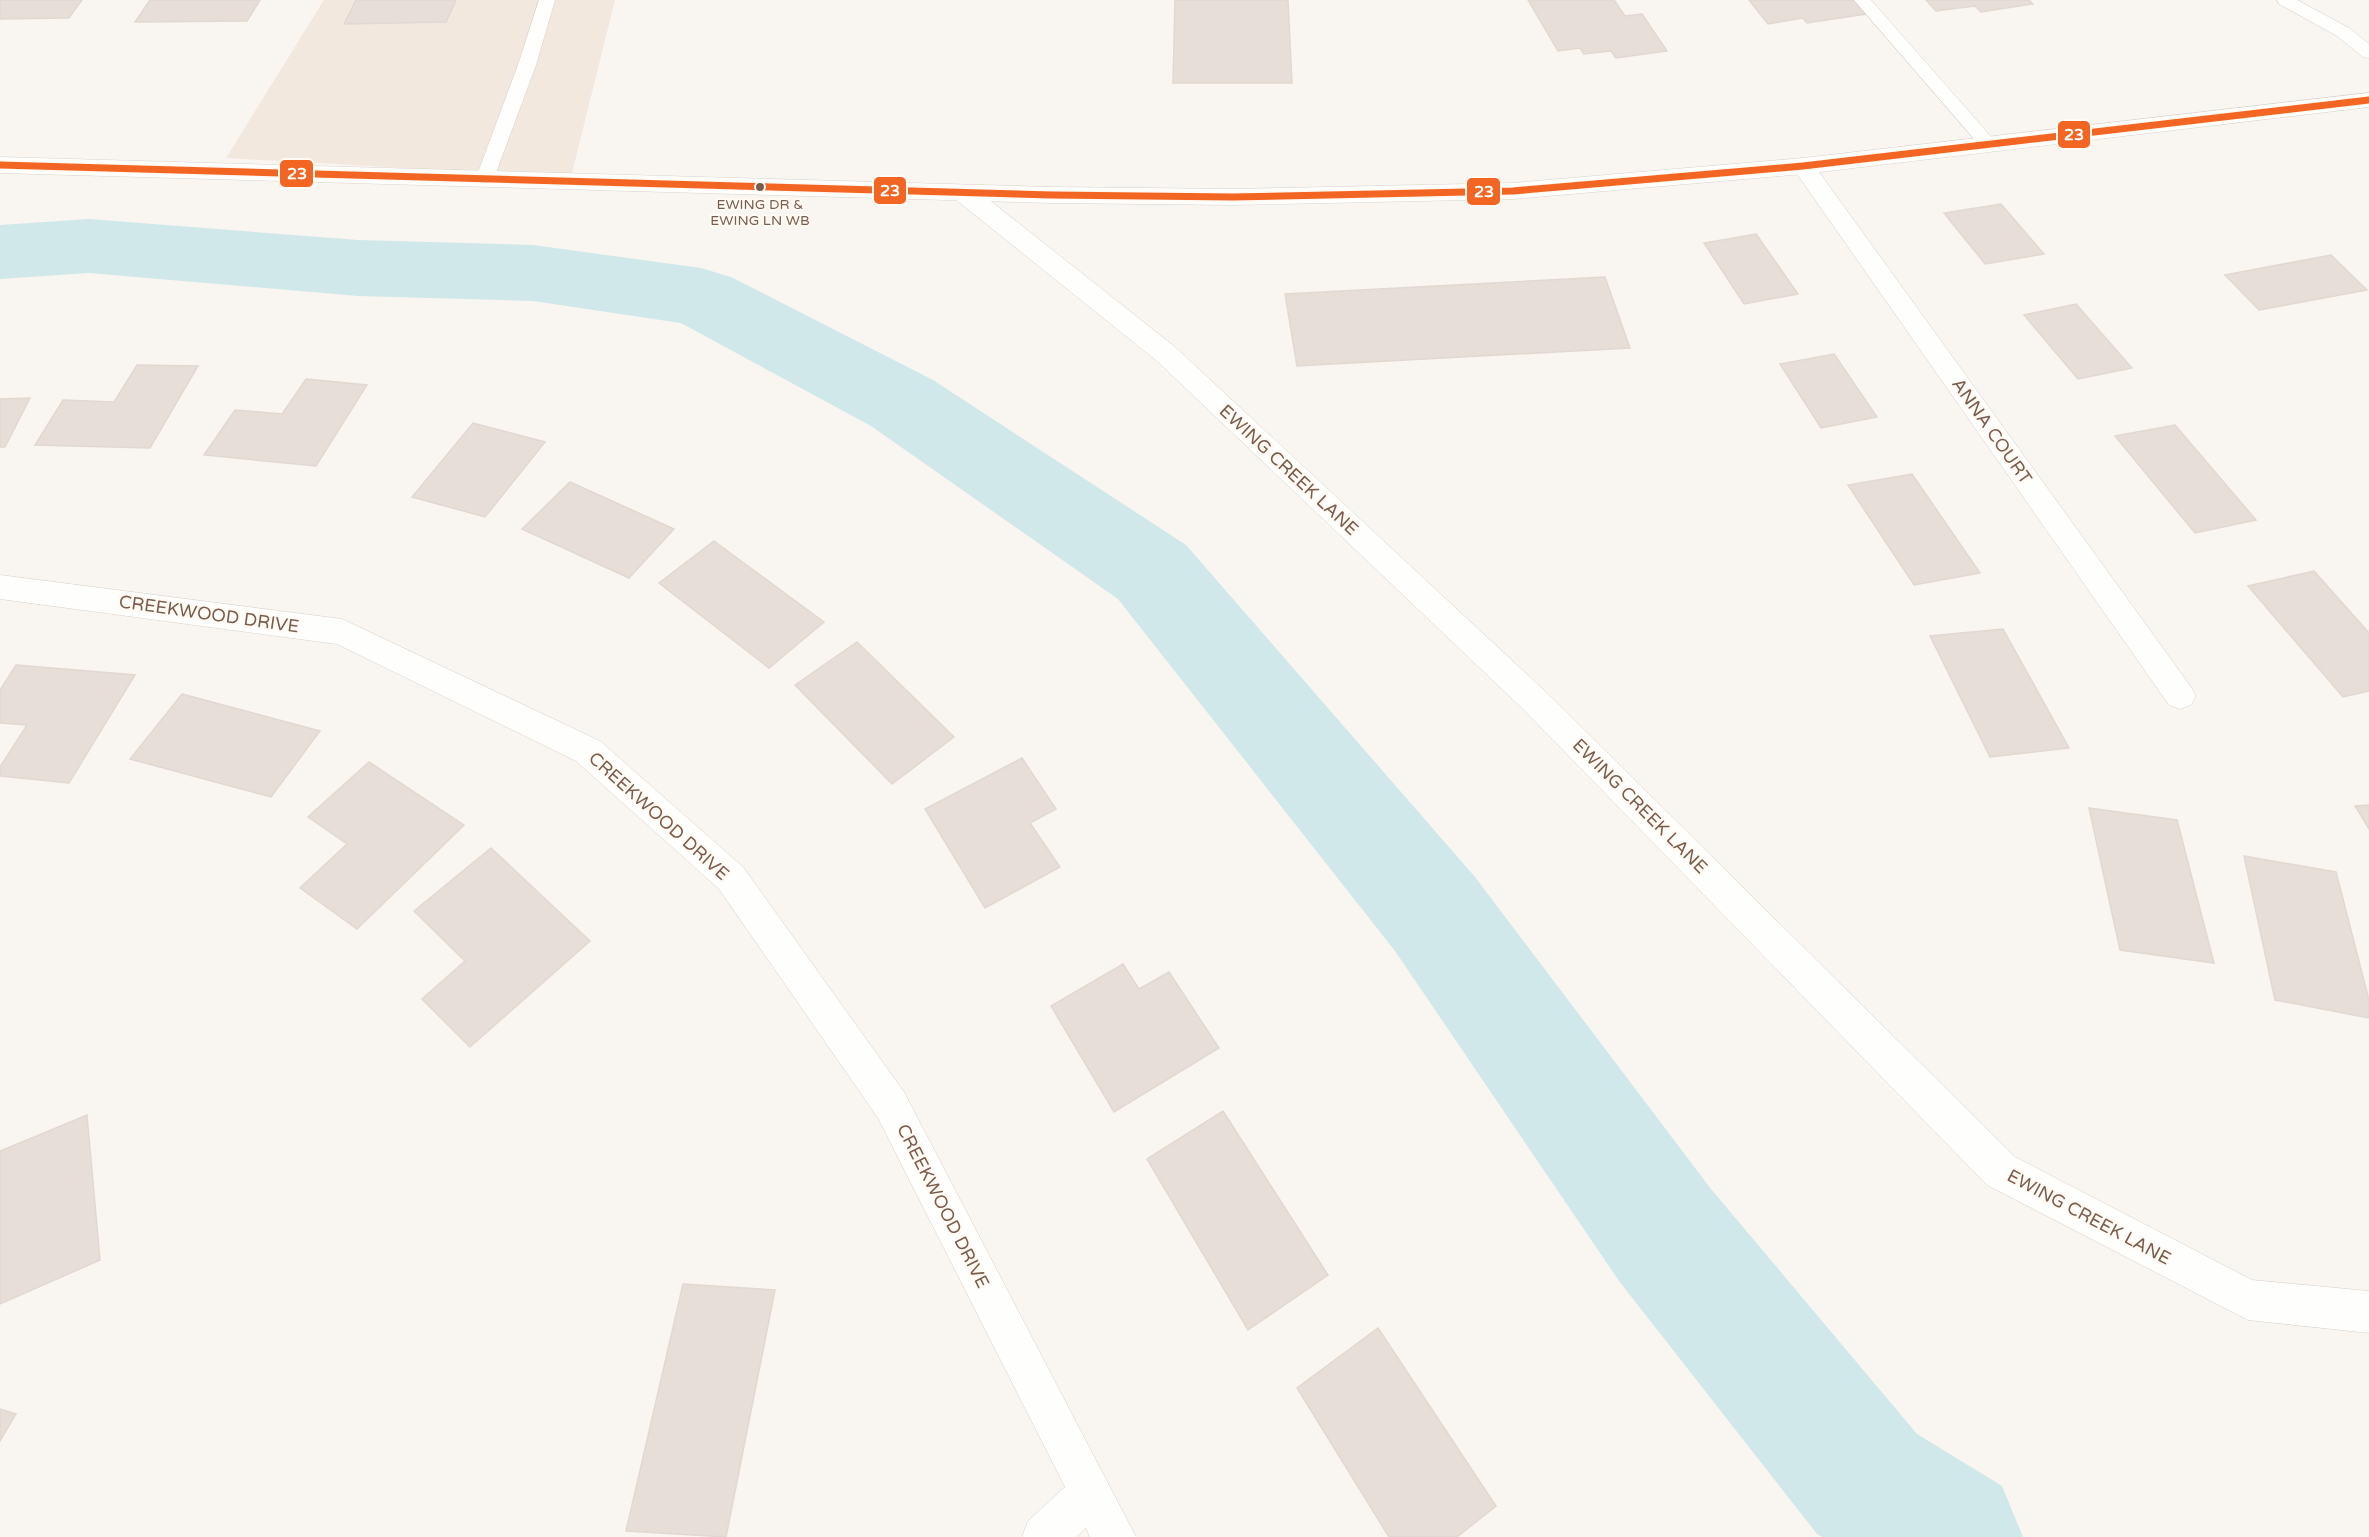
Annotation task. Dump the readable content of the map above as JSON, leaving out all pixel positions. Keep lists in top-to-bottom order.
{
  "streets": {
    "street": ["ANNA COURT", "EWING CREEK LANE", "CREEKWOOD DRIVE"]
  },
  "places": ["EWING DR & EWING LN WB"],
  "lines": ["transit line 23"]
}
